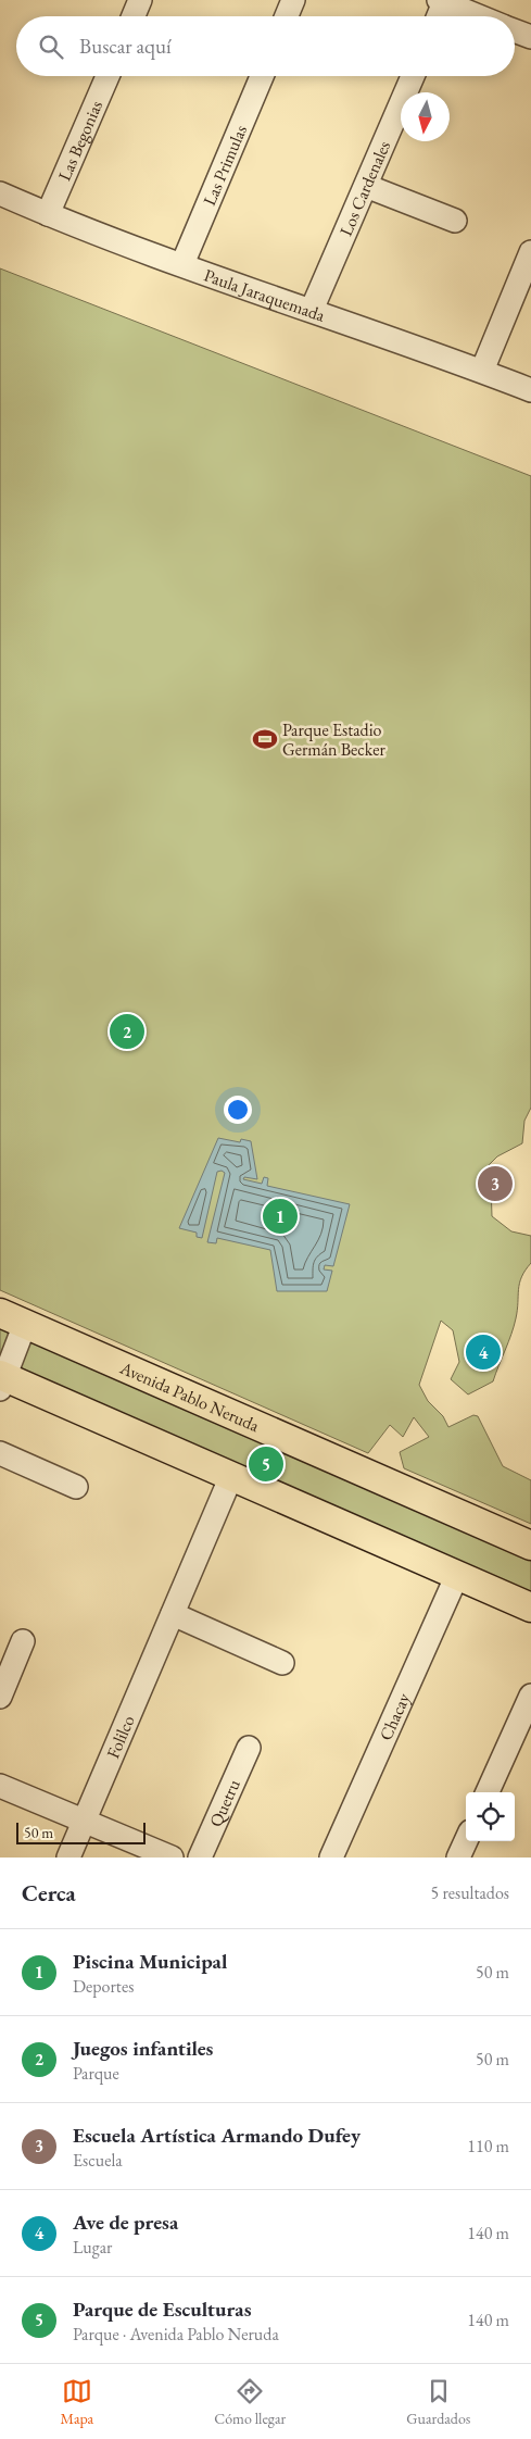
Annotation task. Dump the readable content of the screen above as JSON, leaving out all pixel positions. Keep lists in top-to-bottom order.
{
  "streets": {
    "main road": ["Avenida Pablo Neruda"],
    "street": [
      "Las Begonias",
      "Las Primulas",
      "Los Cardenales",
      "Paula Jaraquemada",
      "Chacay",
      "Folilco",
      "Quetru"
    ]
  },
  "crossings": [
    ["Las Begonias", "Paula Jaraquemada"],
    ["Las Primulas", "Paula Jaraquemada"],
    ["Los Cardenales", "Paula Jaraquemada"]
  ],
  "places": {
    "sports": ["Parque Estadio Germán Becker"]
  },
  "scale_bar": "50 m",
  "north": "bottom",
  "page": {
    "search": "Buscar aquí",
    "pins": [
      "2",
      "3",
      "1",
      "4",
      "5"
    ],
    "scale": "50 m",
    "heading": ["Cerca", "5 resultados"],
    "list": [
      {
        "mark": "1",
        "name": "Piscina Municipal",
        "note": "Deportes",
        "value": "50 m"
      },
      {
        "mark": "2",
        "name": "Juegos infantiles",
        "note": "Parque",
        "value": "50 m"
      },
      {
        "mark": "3",
        "name": "Escuela Artística Armando Dufey",
        "note": "Escuela",
        "value": "110 m"
      },
      {
        "mark": "4",
        "name": "Ave de presa",
        "note": "Lugar",
        "value": "140 m"
      },
      {
        "mark": "5",
        "name": "Parque de Esculturas",
        "note": "Parque · Avenida Pablo Neruda",
        "value": "140 m"
      }
    ],
    "nav": ["Mapa", "Cómo llegar", "Guardados"]
  }
}
